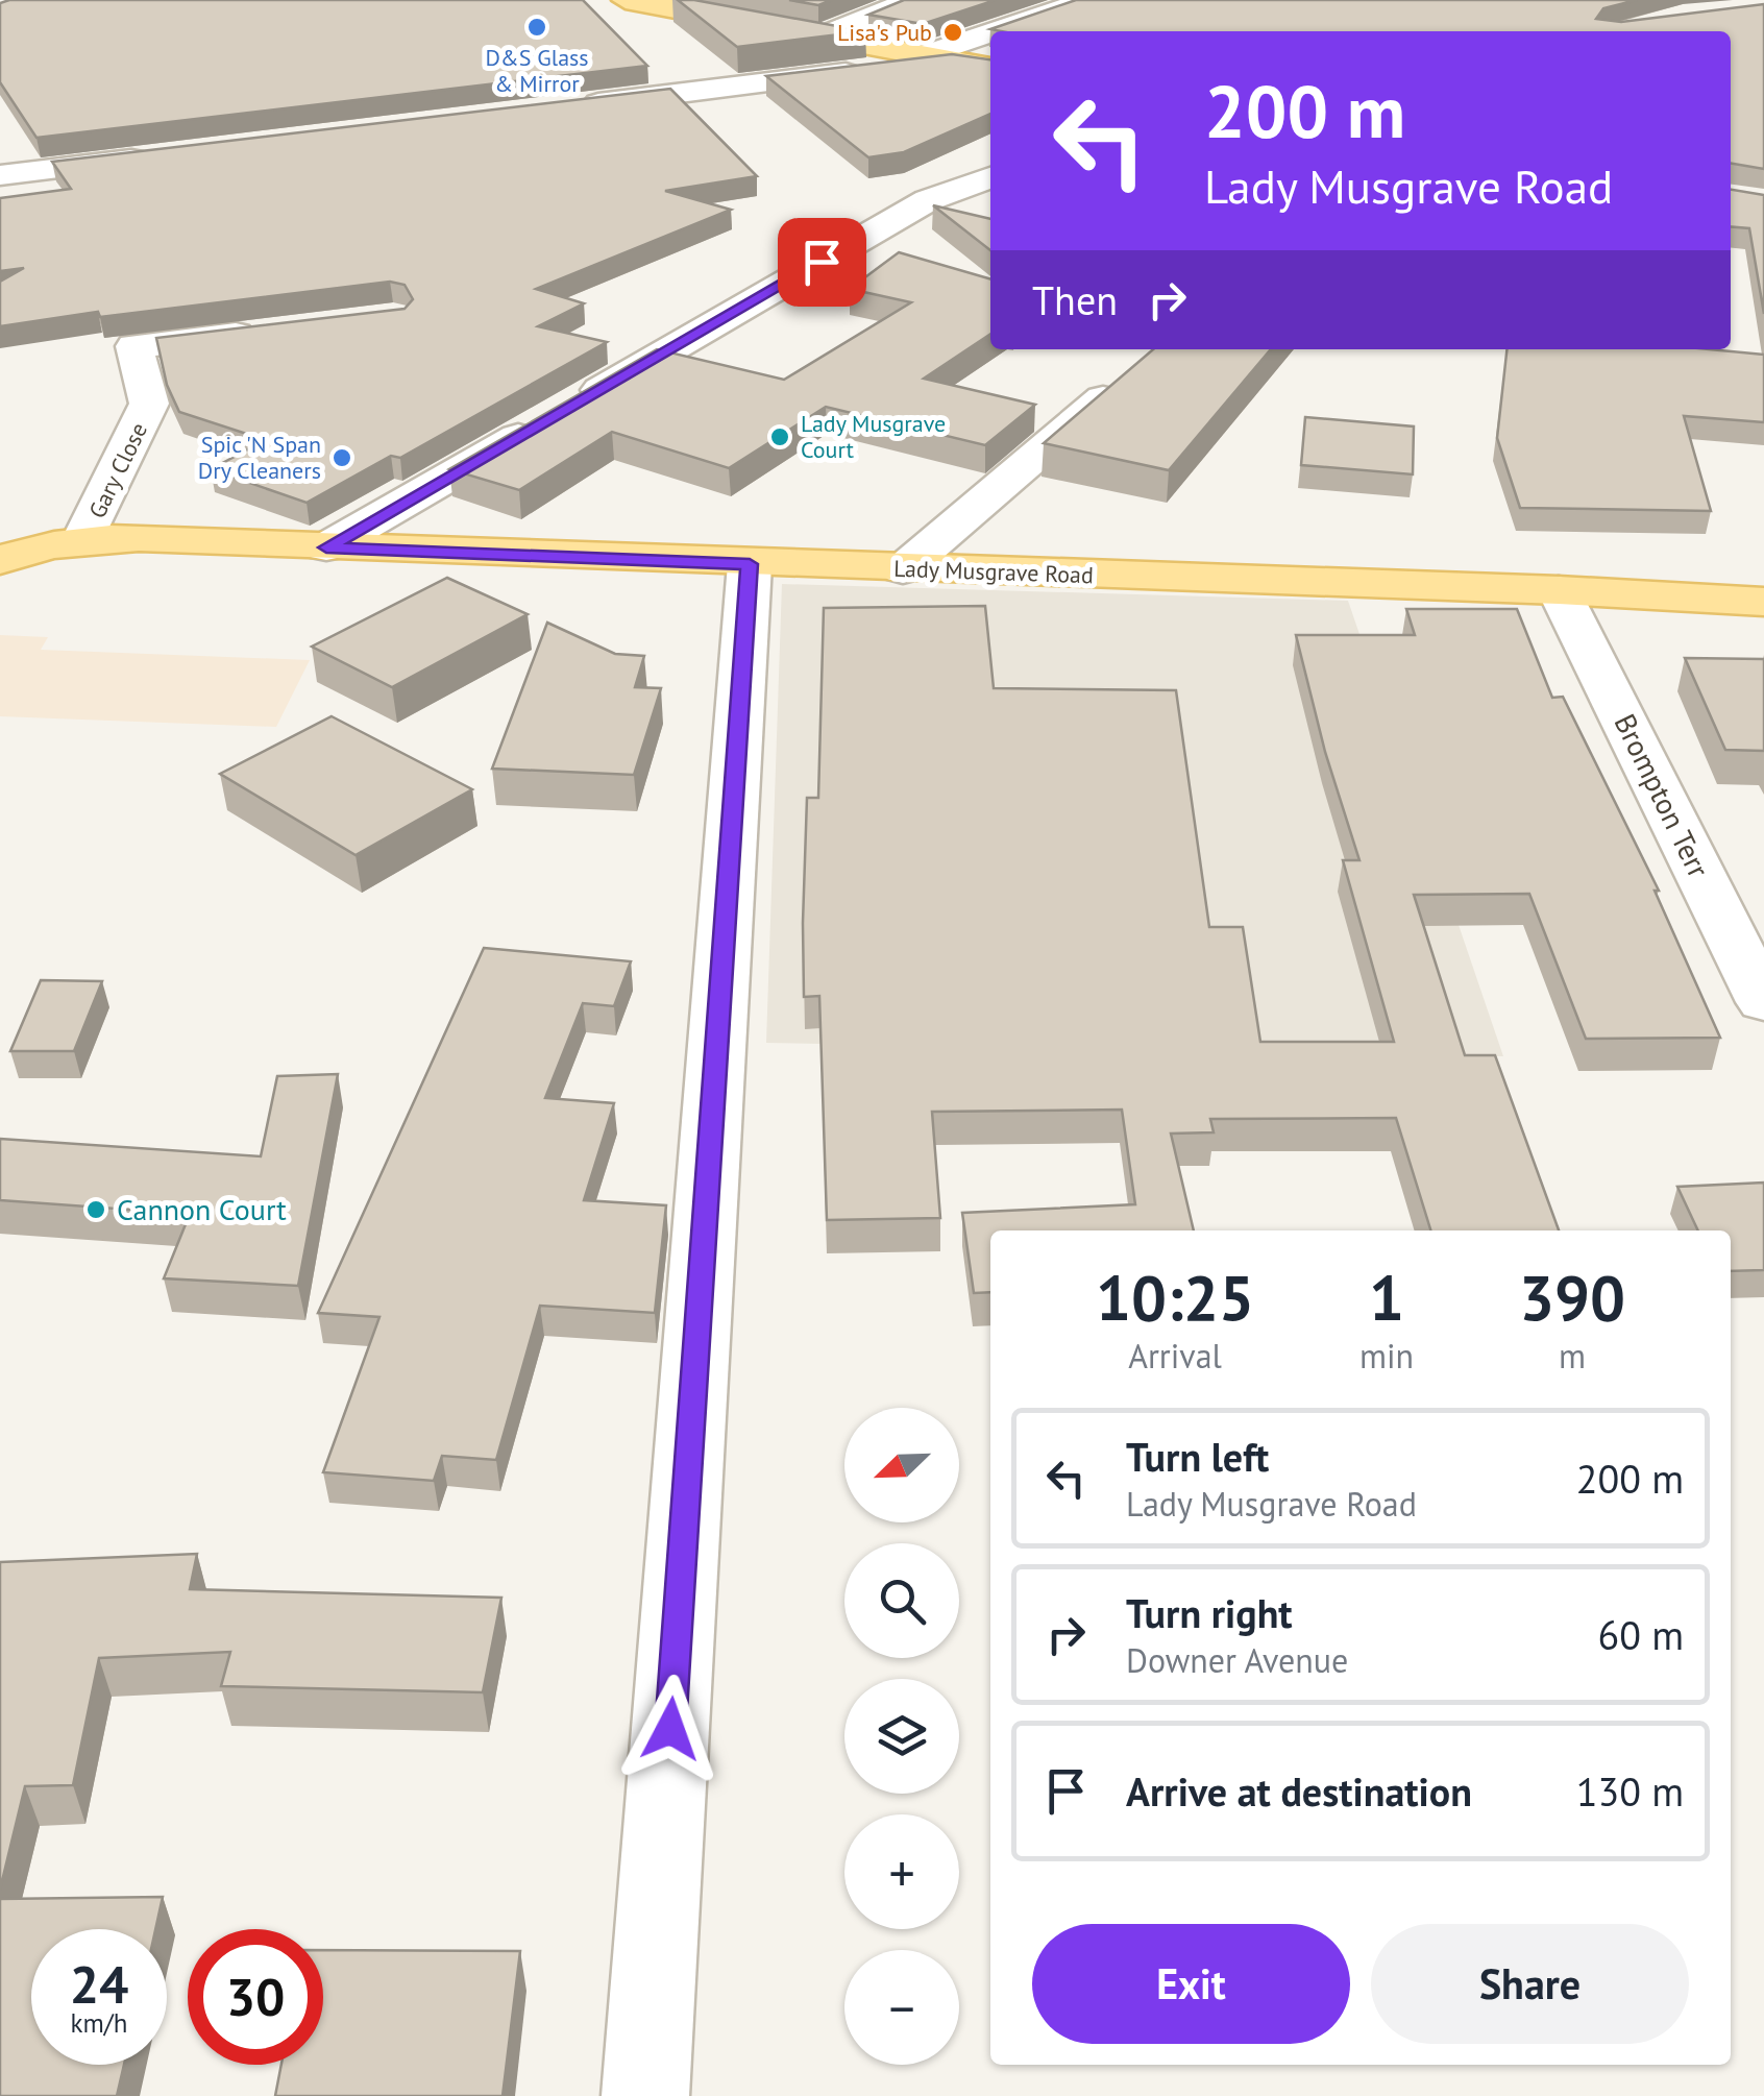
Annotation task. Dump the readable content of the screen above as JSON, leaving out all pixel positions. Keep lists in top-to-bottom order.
{
  "streets": {
    "main road": ["Lady Musgrave Road"],
    "street": ["Gary Close", "Brompton Terr"]
  },
  "crossings": [
    ["Gary Close", "Lady Musgrave Road"],
    ["Lady Musgrave Road", "Brompton Terr"]
  ],
  "places": [
    "D&S Glass & Mirror",
    "Lisa's Pub",
    "Lady Musgrave Court",
    "Spic 'N Span Dry Cleaners",
    "Cannon Court"
  ],
  "north": "bottom left",
  "page": {
    "turn": ["200 m", "Lady Musgrave Road"],
    "then": "Then",
    "eta": [
      "10:25",
      "Arrival",
      "1",
      "min",
      "390",
      "m"
    ],
    "map_buttons": ["+", "−"],
    "list": [
      {
        "name": "Turn left",
        "note": "Lady Musgrave Road",
        "value": "200 m"
      },
      {
        "name": "Turn right",
        "note": "Downer Avenue",
        "value": "60 m"
      },
      {
        "name": "Arrive at destination",
        "value": "130 m"
      }
    ],
    "buttons": ["Exit", "Share"],
    "speed": "24 km/h",
    "limit": "30"
  }
}
